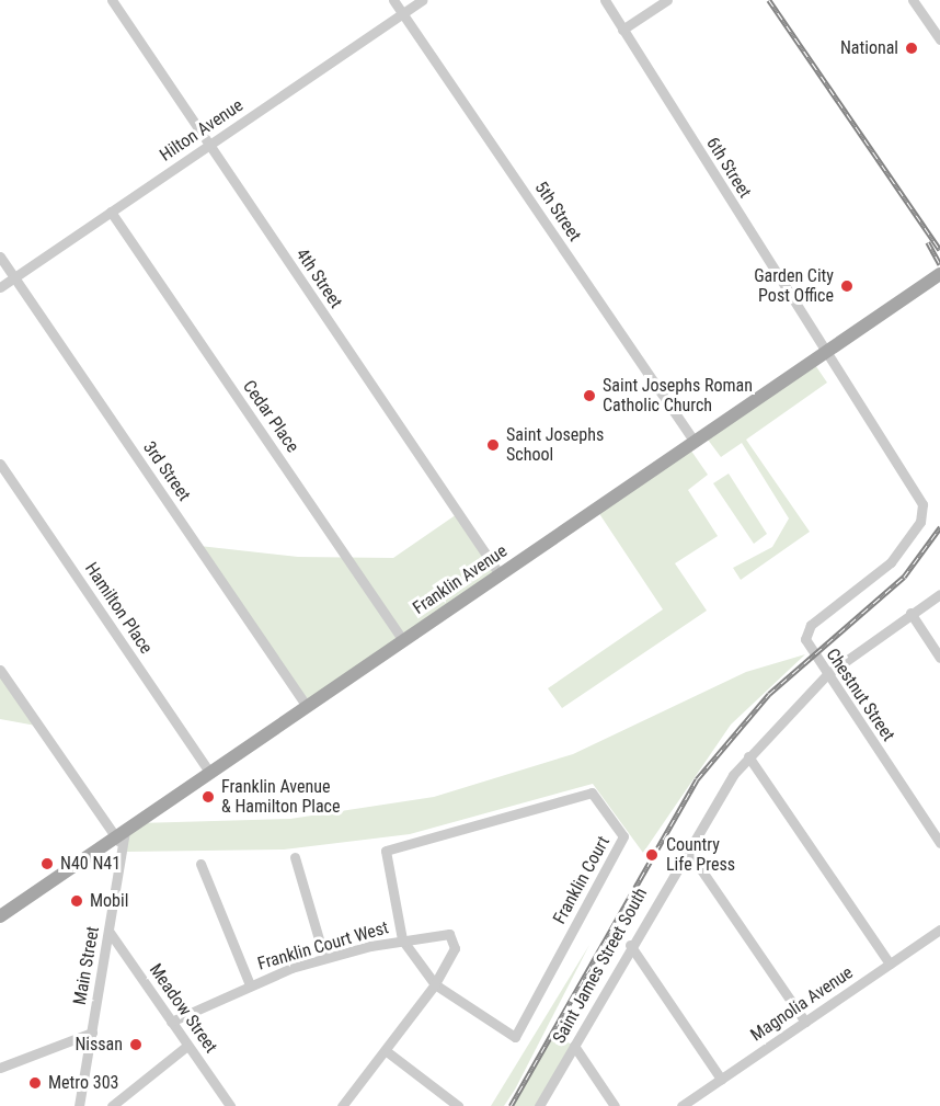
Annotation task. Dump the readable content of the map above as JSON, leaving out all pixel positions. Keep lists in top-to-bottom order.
{
  "streets": {
    "main road": ["Franklin Avenue"],
    "street": [
      "Hilton Avenue",
      "6th Street",
      "5th Street",
      "4th Street",
      "Cedar Place",
      "3rd Street",
      "Hamilton Place",
      "Chestnut Street",
      "Franklin Court",
      "Franklin Court West",
      "Main Street",
      "Saint James Street South",
      "Magnolia Avenue",
      "Meadow Street"
    ]
  },
  "crossings": [
    ["Hilton Avenue", "5th Street"],
    ["Hilton Avenue", "4th Street"],
    ["Hilton Avenue", "Cedar Place"],
    ["Hilton Avenue", "3rd Street"],
    ["6th Street", "Franklin Avenue"],
    ["6th Street", "Chestnut Street"],
    ["5th Street", "Franklin Avenue"],
    ["4th Street", "Franklin Avenue"],
    ["Cedar Place", "Franklin Avenue"],
    ["3rd Street", "Franklin Avenue"],
    ["Franklin Avenue", "Hamilton Place"],
    ["Franklin Avenue", "Chestnut Street"],
    ["Franklin Avenue", "Main Street"],
    ["Chestnut Street", "Saint James Street South"],
    ["Franklin Court", "Franklin Court West"],
    ["Franklin Court West", "Meadow Street"],
    ["Main Street", "Meadow Street"]
  ],
  "places": [
    "National",
    "Garden City Post Office",
    "Saint Josephs Roman Catholic Church",
    "Saint Josephs School",
    "Franklin Avenue & Hamilton Place",
    "Country Life Press",
    "N40 N41",
    "Mobil",
    "Nissan",
    "Metro 303"
  ]
}
